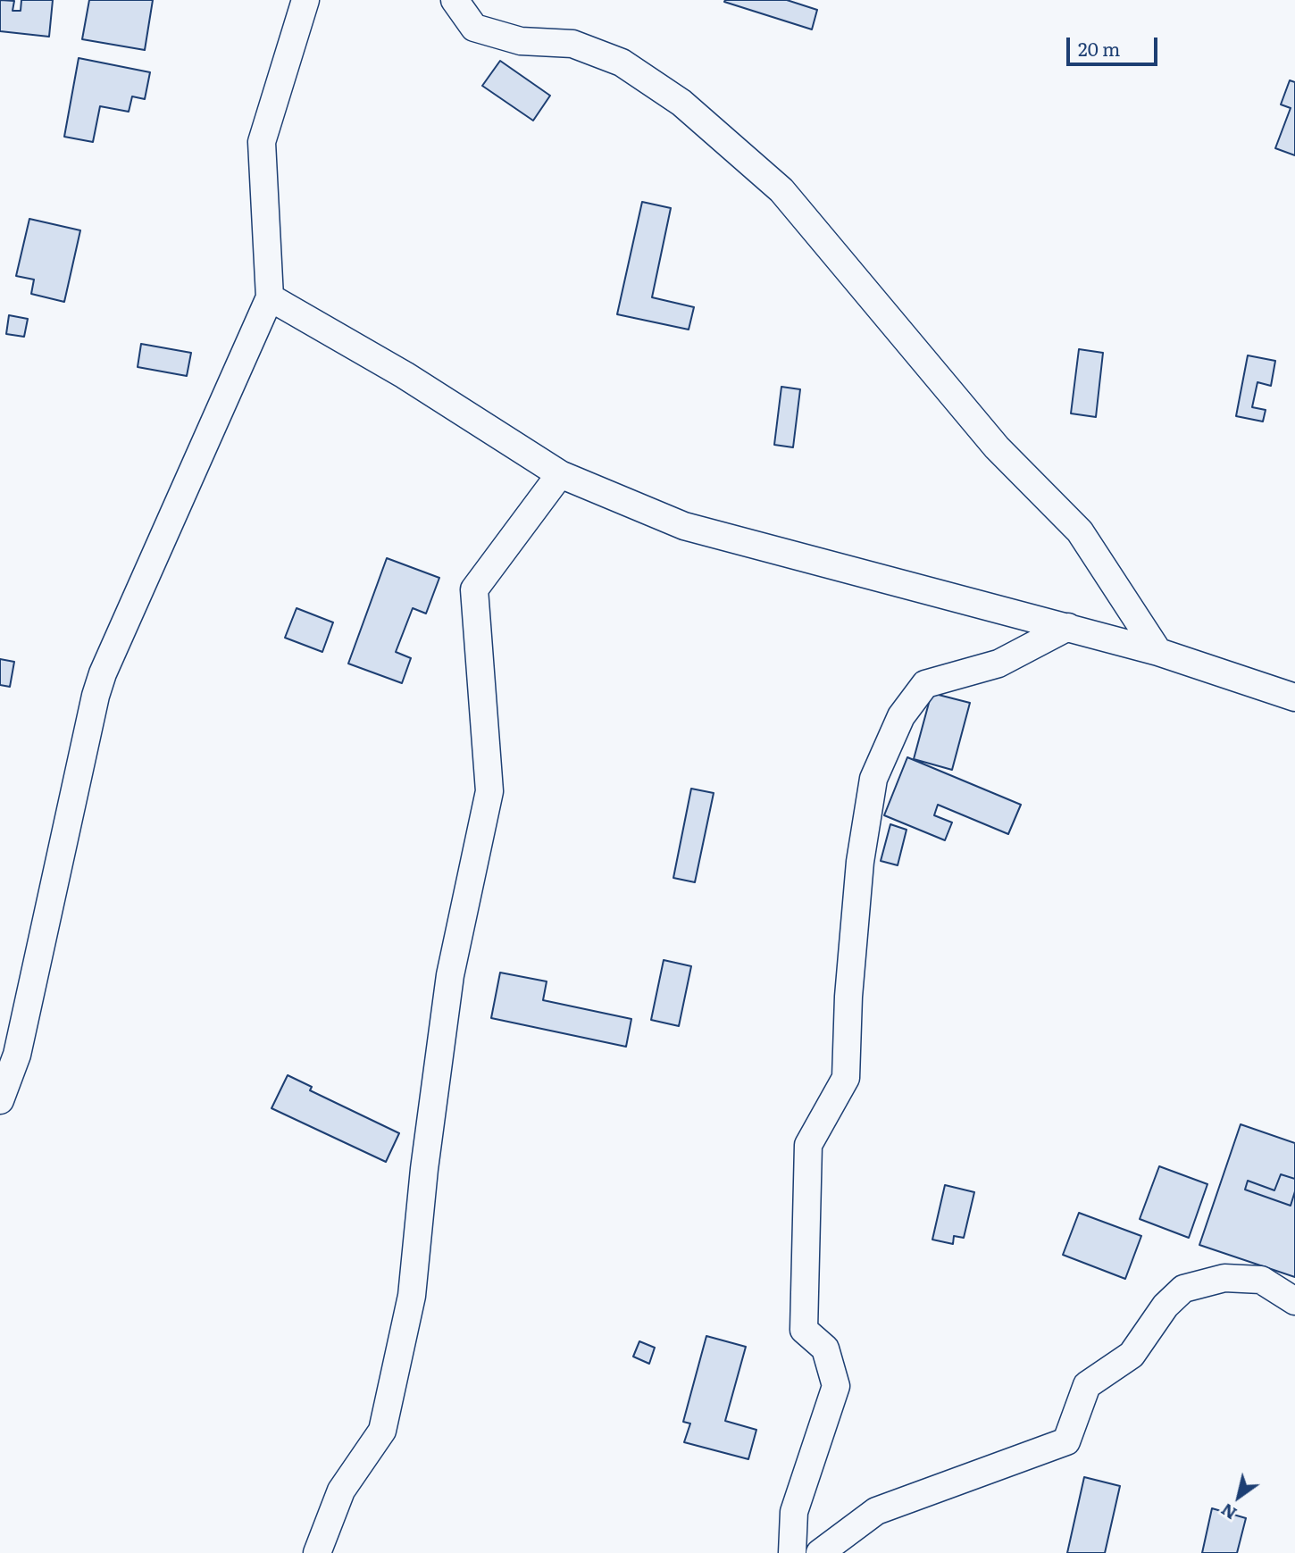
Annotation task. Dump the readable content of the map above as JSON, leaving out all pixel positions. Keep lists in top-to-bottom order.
{
  "scale_bar": "20 m",
  "north": "bottom left"
}
